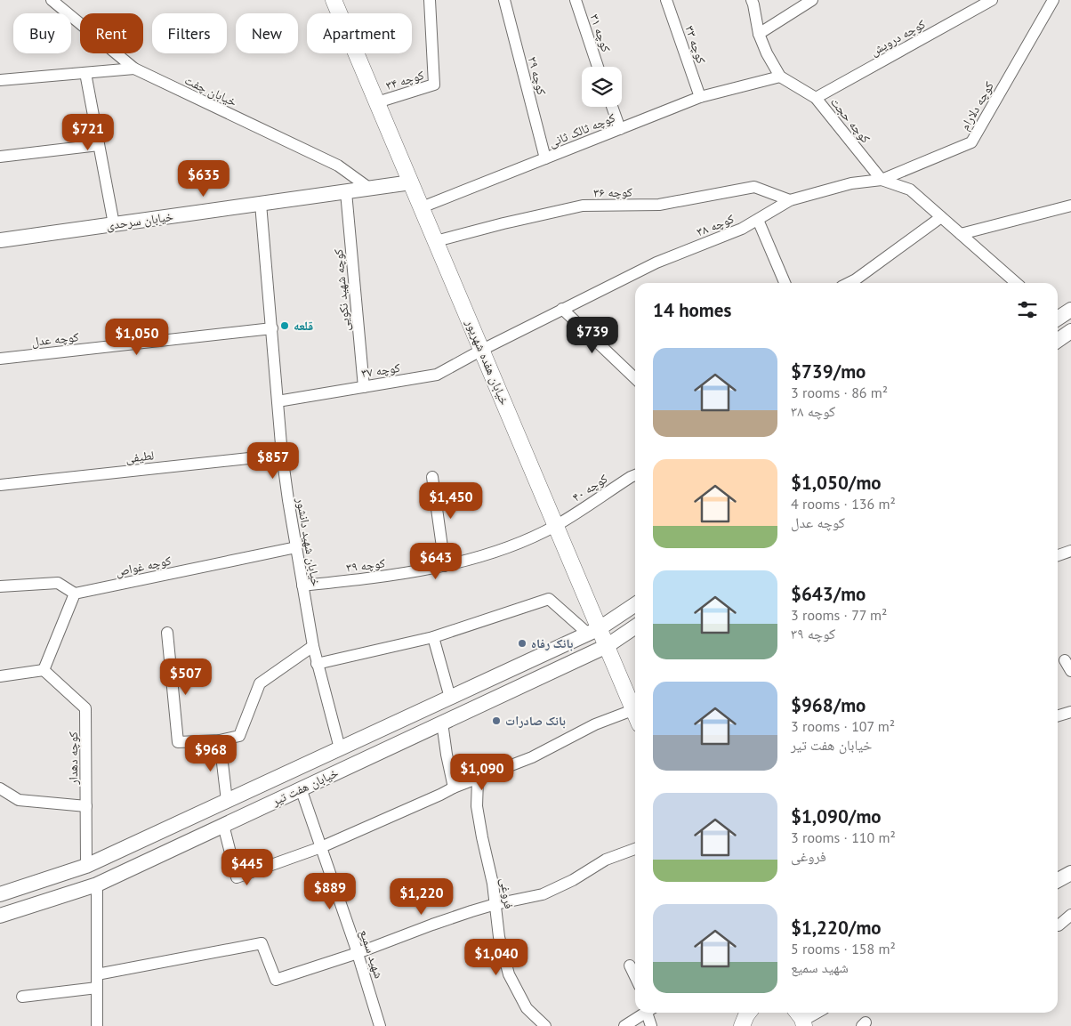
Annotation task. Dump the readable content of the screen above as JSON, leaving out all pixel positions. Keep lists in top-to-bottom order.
{
  "streets": {
    "main road": ["خیابان هفده شهریور"],
    "street": [
      "کوچه ۳۱",
      "کوچه درویش",
      "کوچه ۳۳",
      "کوچه ۲۹",
      "کوچه ۳۴",
      "خیابان چفت",
      "کوچه دلارام",
      "کوچه حجت",
      "کوچه ثالک ثانی",
      "کوچه ۳۶",
      "خیابان سرحدی",
      "کوچه ۳۸",
      "کوچه شهید نکویی",
      "کوچه عدل",
      "کوچه ۳۷",
      "لطیفی",
      "کوچه ۴۰",
      "خیابان شهید دانشور",
      "کوچه ۳۹",
      "کوچه غواص",
      "کوچه دهدار",
      "خیابان هفت تیر",
      "فروغی",
      "شهید سمیع"
    ]
  },
  "crossings": [
    ["کوچه درویش", "کوچه حجت"],
    ["کوچه ۳۳", "کوچه ثالک ثانی"],
    ["کوچه ۲۹", "کوچه ثالک ثانی"],
    ["کوچه ۳۴", "خیابان هفده شهریور"],
    ["خیابان چفت", "خیابان سرحدی"],
    ["کوچه دلارام", "کوچه حجت"],
    ["کوچه دلارام", "کوچه ۳۸"],
    ["کوچه حجت", "کوچه ثالک ثانی"],
    ["کوچه حجت", "کوچه ۳۸"],
    ["کوچه ثالک ثانی", "خیابان هفده شهریور"],
    ["کوچه ۳۶", "کوچه ۳۸"],
    ["کوچه ۳۶", "خیابان هفده شهریور"],
    ["خیابان سرحدی", "کوچه شهید نکویی"],
    ["خیابان سرحدی", "خیابان هفده شهریور"],
    ["خیابان سرحدی", "خیابان شهید دانشور"],
    ["کوچه ۳۸", "خیابان هفده شهریور"],
    ["کوچه ۳۸", "کوچه ۳۷"],
    ["کوچه شهید نکویی", "کوچه ۳۷"],
    ["کوچه عدل", "خیابان شهید دانشور"],
    ["خیابان هفده شهریور", "کوچه ۳۷"],
    ["خیابان هفده شهریور", "کوچه ۴۰"],
    ["خیابان هفده شهریور", "کوچه ۳۹"],
    ["خیابان هفده شهریور", "خیابان هفت تیر"],
    ["کوچه ۳۷", "خیابان شهید دانشور"],
    ["لطیفی", "خیابان شهید دانشور"],
    ["کوچه ۴۰", "کوچه ۳۹"],
    ["خیابان شهید دانشور", "کوچه ۳۹"],
    ["خیابان شهید دانشور", "کوچه غواص"],
    ["خیابان شهید دانشور", "خیابان هفت تیر"],
    ["کوچه دهدار", "خیابان هفت تیر"],
    ["خیابان هفت تیر", "شهید سمیع"]
  ],
  "places": ["قلعه", "بانک رفاه", "بانک صادرات"],
  "page": {
    "chip": [
      "Buy",
      "Rent",
      "Filters",
      "New",
      "Apartment"
    ],
    "price": [
      "$721",
      "$635",
      "$739",
      "$1,050",
      "$857",
      "$1,450",
      "$643",
      "$507",
      "$968",
      "$1,090",
      "$445",
      "$889",
      "$1,220",
      "$1,040"
    ],
    "heading": "14 homes",
    "list": [
      {
        "name": "$739/mo",
        "note": "3 rooms · 86 m² · کوچه ۳۸"
      },
      {
        "name": "$1,050/mo",
        "note": "4 rooms · 136 m² · کوچه عدل"
      },
      {
        "name": "$643/mo",
        "note": "3 rooms · 77 m² · کوچه ۳۹"
      },
      {
        "name": "$968/mo",
        "note": "3 rooms · 107 m² · خیابان هفت تیر"
      },
      {
        "name": "$1,090/mo",
        "note": "3 rooms · 110 m² · فروغی"
      },
      {
        "name": "$1,220/mo",
        "note": "5 rooms · 158 m² · شهید سمیع"
      }
    ]
  }
}
